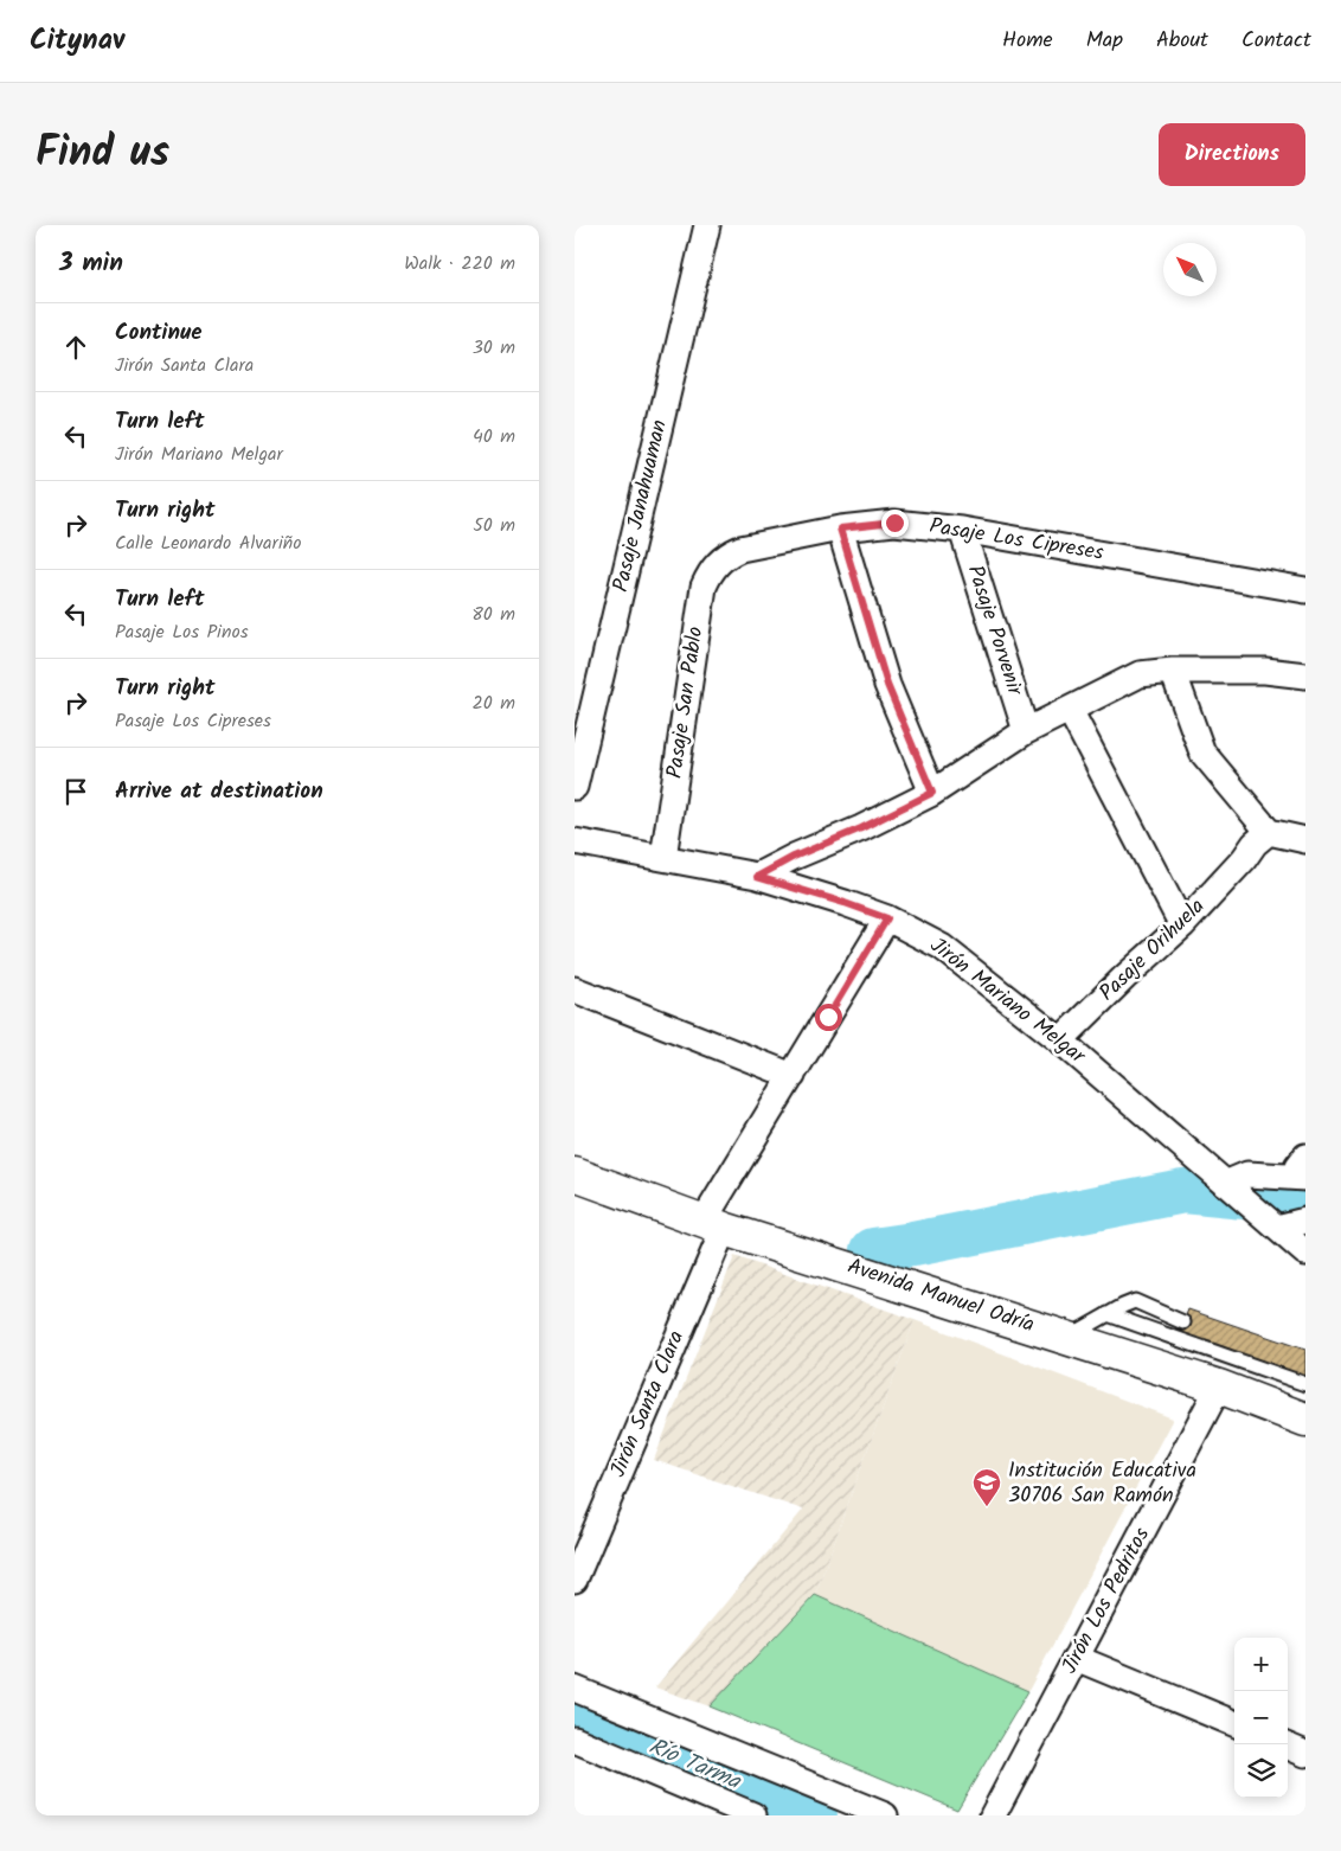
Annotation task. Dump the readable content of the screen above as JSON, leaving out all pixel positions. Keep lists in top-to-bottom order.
{
  "streets": {
    "highway": ["Avenida Manuel Odría"],
    "street": [
      "Pasaje Janahuaman",
      "Pasaje Los Cipreses",
      "Pasaje Porvenir",
      "Pasaje San Pablo",
      "Pasaje Orihuela",
      "Jirón Mariano Melgar",
      "Jirón Santa Clara",
      "Jirón Los Pedritos"
    ]
  },
  "crossings": [
    ["Pasaje Los Cipreses", "Pasaje Porvenir"],
    ["Pasaje Los Cipreses", "Pasaje San Pablo"],
    ["Pasaje San Pablo", "Jirón Mariano Melgar"],
    ["Pasaje Orihuela", "Jirón Mariano Melgar"],
    ["Jirón Mariano Melgar", "Jirón Santa Clara"],
    ["Avenida Manuel Odría", "Jirón Santa Clara"],
    ["Avenida Manuel Odría", "Jirón Los Pedritos"]
  ],
  "water": ["Río Tarma"],
  "places": {
    "school or university": ["Institución Educativa 30706 San Ramón"]
  },
  "north": "top left",
  "page": {
    "header": "Citynav",
    "nav": [
      "Home",
      "Map",
      "About",
      "Contact"
    ],
    "title": "Find us",
    "buttons": "Directions",
    "heading": ["3 min", "Walk · 220 m"],
    "list": [
      ["Continue", "Jirón Santa Clara", "30 m"],
      ["Turn left", "Jirón Mariano Melgar", "40 m"],
      ["Turn right", "Calle Leonardo Alvariño", "50 m"],
      ["Turn left", "Pasaje Los Pinos", "80 m"],
      ["Turn right", "Pasaje Los Cipreses", "20 m"],
      "Arrive at destination"
    ],
    "map_buttons": ["+", "−"]
  }
}
